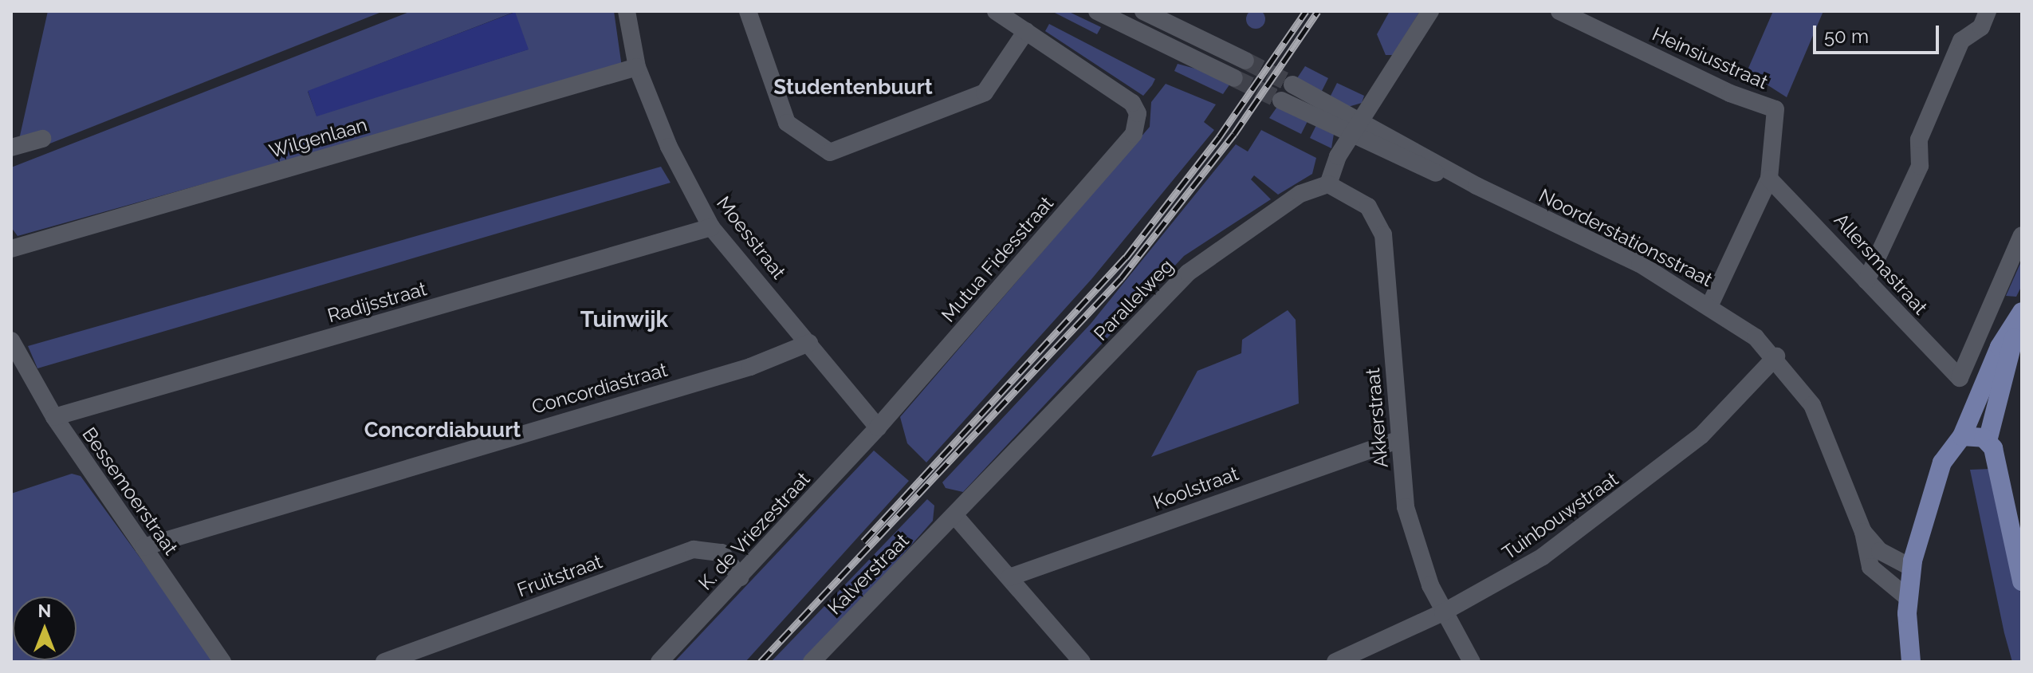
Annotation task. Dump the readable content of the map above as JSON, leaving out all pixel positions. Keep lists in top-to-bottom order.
{
  "streets": {
    "street": [
      "Heinsiusstraat",
      "Wilgenlaan",
      "Moesstraat",
      "Noorderstationsstraat",
      "Mutua Fidesstraat",
      "Allersmastraat",
      "Parallelweg",
      "Radijsstraat",
      "Concordiastraat",
      "Akkerstraat",
      "Koolstraat",
      "Bessemoerstraat",
      "Tuinbouwstraat",
      "K. de Vriezestraat",
      "Kalverstraat",
      "Fruitstraat"
    ]
  },
  "crossings": [
    ["Heinsiusstraat", "Allersmastraat"],
    ["Wilgenlaan", "Moesstraat"],
    ["Moesstraat", "Mutua Fidesstraat"],
    ["Moesstraat", "Radijsstraat"],
    ["Moesstraat", "Concordiastraat"],
    ["Moesstraat", "K. de Vriezestraat"],
    ["Noorderstationsstraat", "Tuinbouwstraat"],
    ["Mutua Fidesstraat", "K. de Vriezestraat"],
    ["Parallelweg", "Akkerstraat"],
    ["Parallelweg", "Kalverstraat"],
    ["Radijsstraat", "Bessemoerstraat"],
    ["Concordiastraat", "Bessemoerstraat"],
    ["Akkerstraat", "Koolstraat"],
    ["Akkerstraat", "Tuinbouwstraat"],
    ["K. de Vriezestraat", "Fruitstraat"]
  ],
  "districts": ["Studentenbuurt", "Tuinwijk", "Concordiabuurt"],
  "scale_bar": "50 m",
  "north": "top"
}
